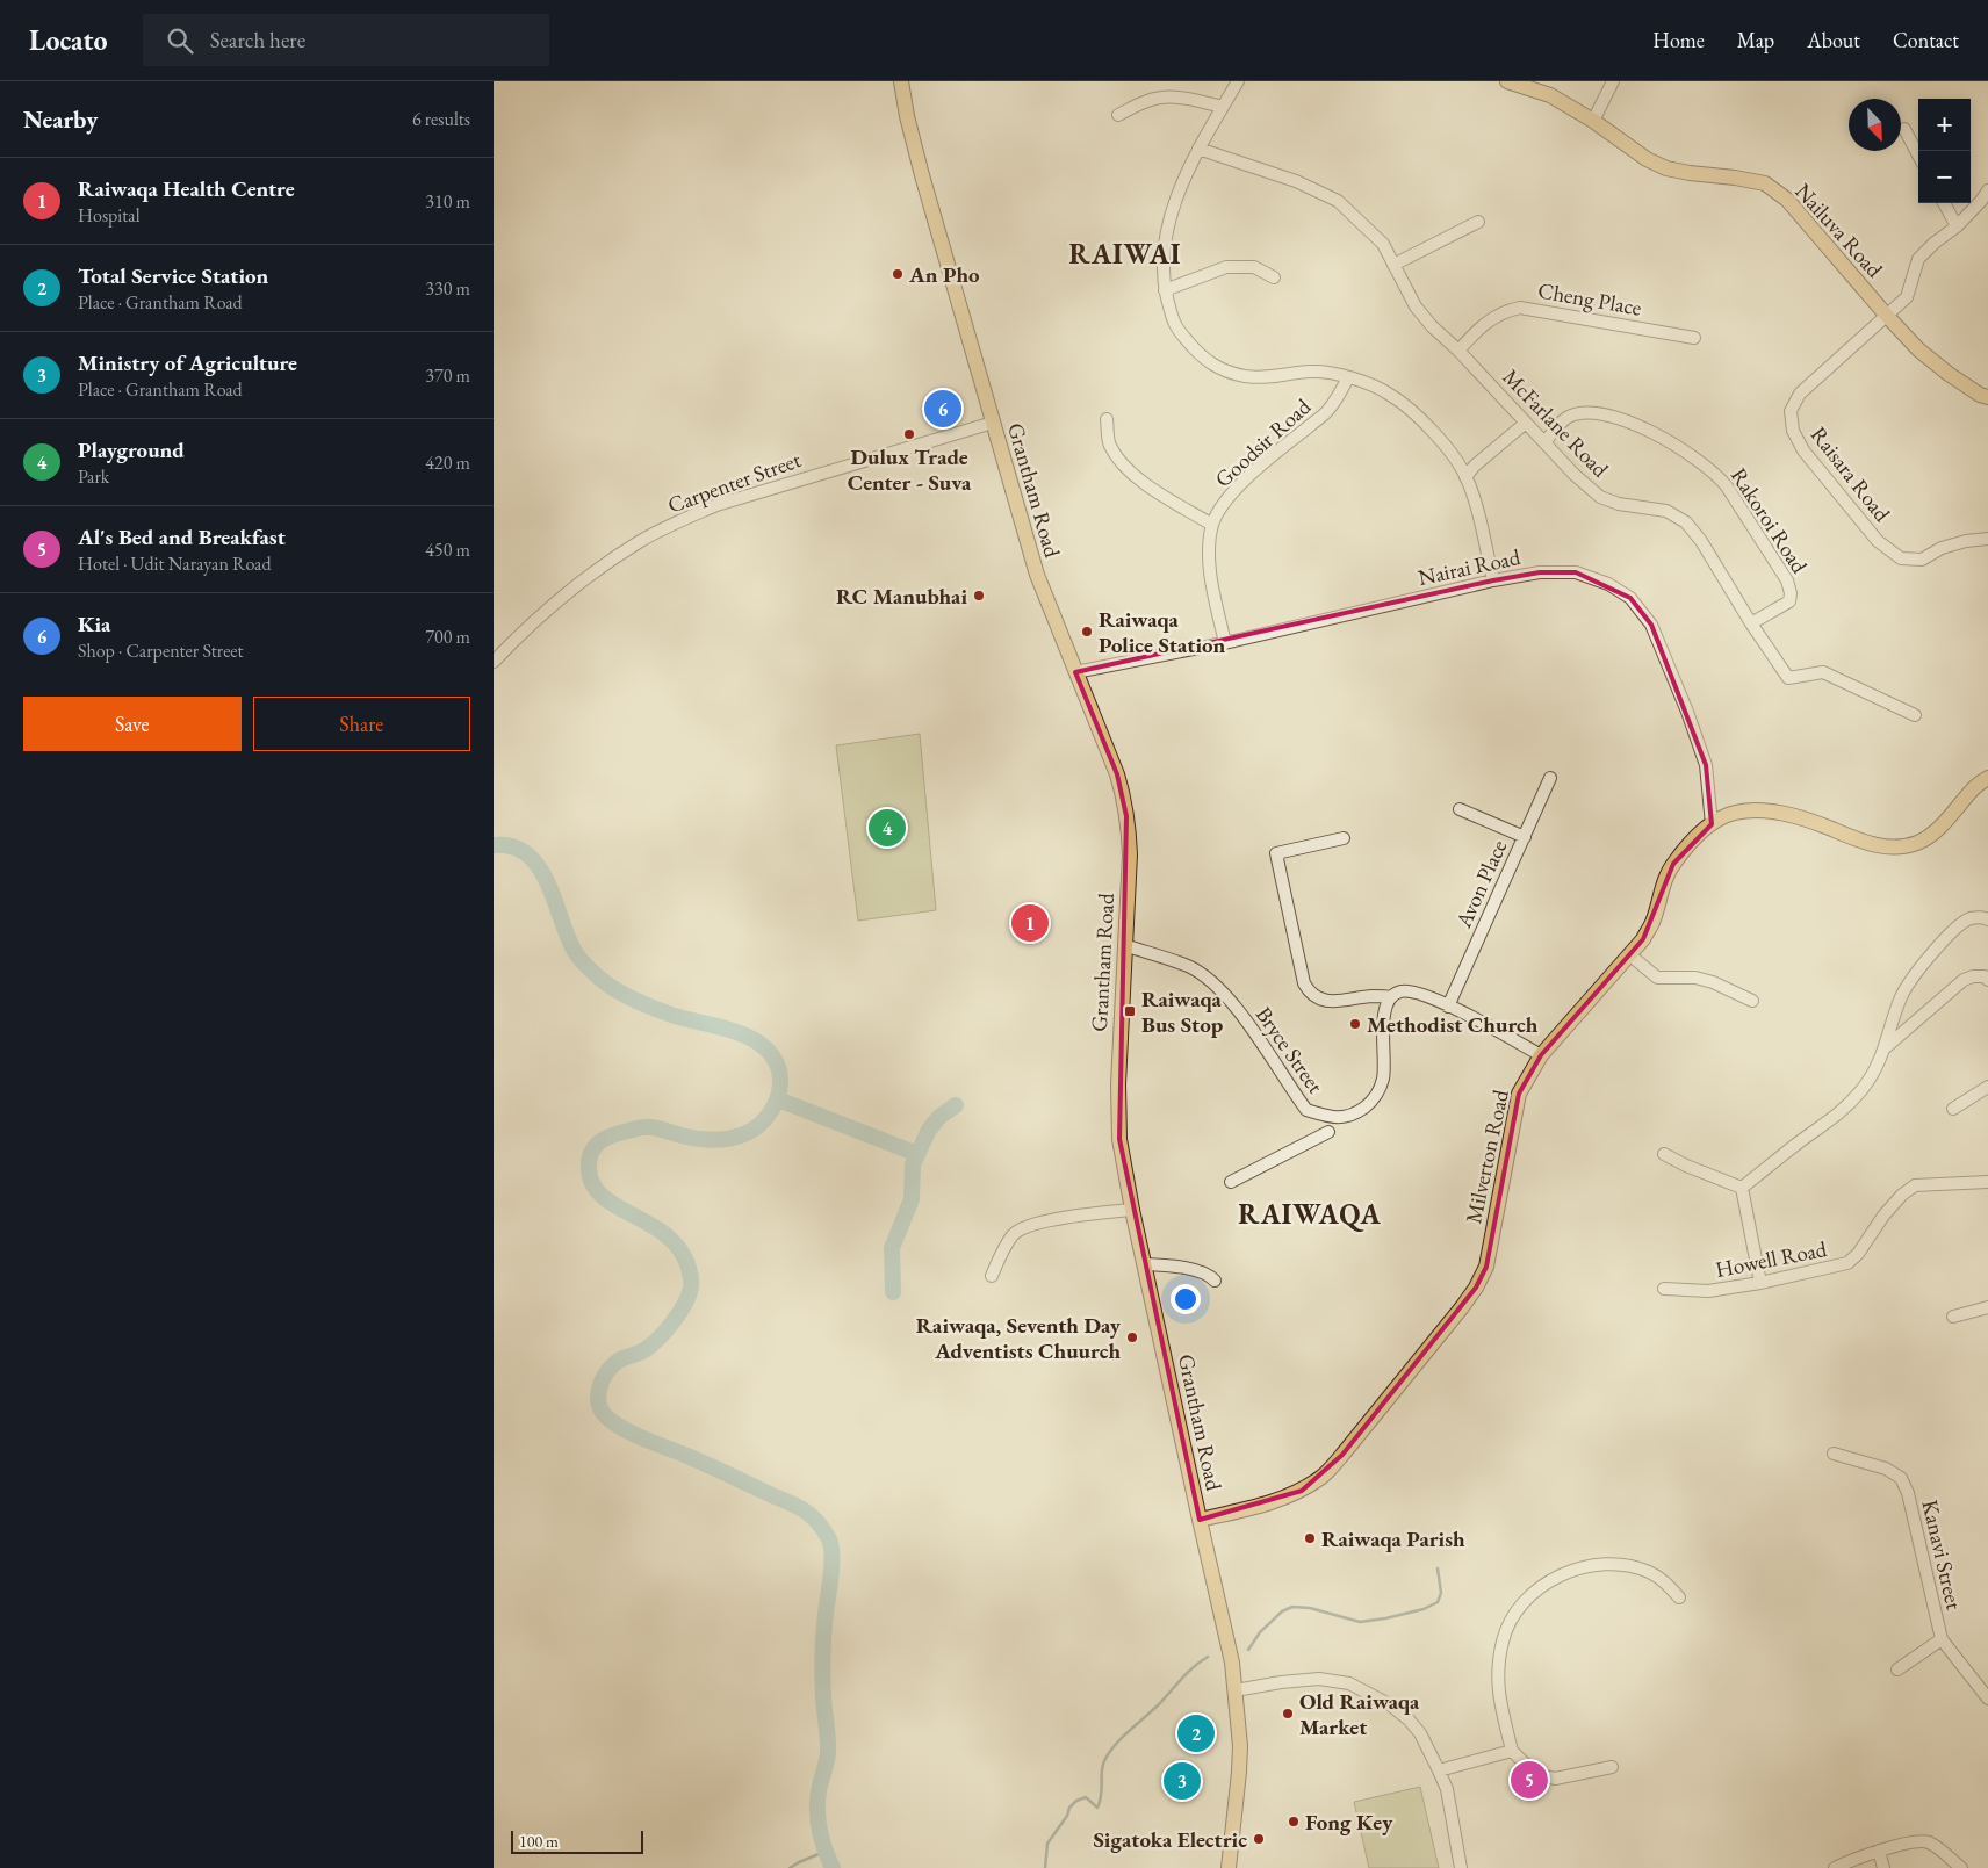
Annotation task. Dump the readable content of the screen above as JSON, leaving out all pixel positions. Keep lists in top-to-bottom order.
{
  "streets": {
    "main road": ["Nailuva Road", "Grantham Road", "Milverton Road"],
    "street": [
      "Cheng Place",
      "McFarlane Road",
      "Goodsir Road",
      "Raisara Road",
      "Carpenter Street",
      "Rakoroi Road",
      "Nairai Road",
      "Avon Place",
      "Bryce Street",
      "Howell Road",
      "Kanavi Street"
    ]
  },
  "crossings": [
    ["Nailuva Road", "Raisara Road"],
    ["Cheng Place", "McFarlane Road"],
    ["McFarlane Road", "Rakoroi Road"],
    ["Goodsir Road", "Nairai Road"],
    ["Carpenter Street", "Grantham Road"],
    ["Grantham Road", "Nairai Road"],
    ["Grantham Road", "Bryce Street"],
    ["Grantham Road", "Milverton Road"],
    ["Nairai Road", "Milverton Road"]
  ],
  "districts": ["RAIWAI", "RAIWAQA"],
  "places": {
    "other": [
      "An Pho",
      "Dulux Trade Center - Suva",
      "RC Manubhai",
      "Raiwaqa Police Station",
      "Methodist Church",
      "Raiwaqa, Seventh Day Adventists Chuurch",
      "Raiwaqa Parish",
      "Old Raiwaqa Market",
      "Fong Key",
      "Sigatoka Electric"
    ],
    "transit": ["Raiwaqa Bus Stop"]
  },
  "scale_bar": "100 m",
  "north": "bottom right",
  "page": {
    "header": "Locato",
    "search": "Search here",
    "nav": [
      "Home",
      "Map",
      "About",
      "Contact"
    ],
    "heading": ["Nearby", "6 results"],
    "map_buttons": ["+", "−"],
    "list": [
      {
        "mark": "1",
        "name": "Raiwaqa Health Centre",
        "note": "Hospital",
        "value": "310 m"
      },
      {
        "mark": "2",
        "name": "Total Service Station",
        "note": "Place · Grantham Road",
        "value": "330 m"
      },
      {
        "mark": "3",
        "name": "Ministry of Agriculture",
        "note": "Place · Grantham Road",
        "value": "370 m"
      },
      {
        "mark": "4",
        "name": "Playground",
        "note": "Park",
        "value": "420 m"
      },
      {
        "mark": "5",
        "name": "Al's Bed and Breakfast",
        "note": "Hotel · Udit Narayan Road",
        "value": "450 m"
      },
      {
        "mark": "6",
        "name": "Kia",
        "note": "Shop · Carpenter Street",
        "value": "700 m"
      }
    ],
    "pins": [
      "6",
      "4",
      "1",
      "2",
      "5",
      "3"
    ],
    "buttons": ["Save", "Share"],
    "scale": "100 m"
  }
}
